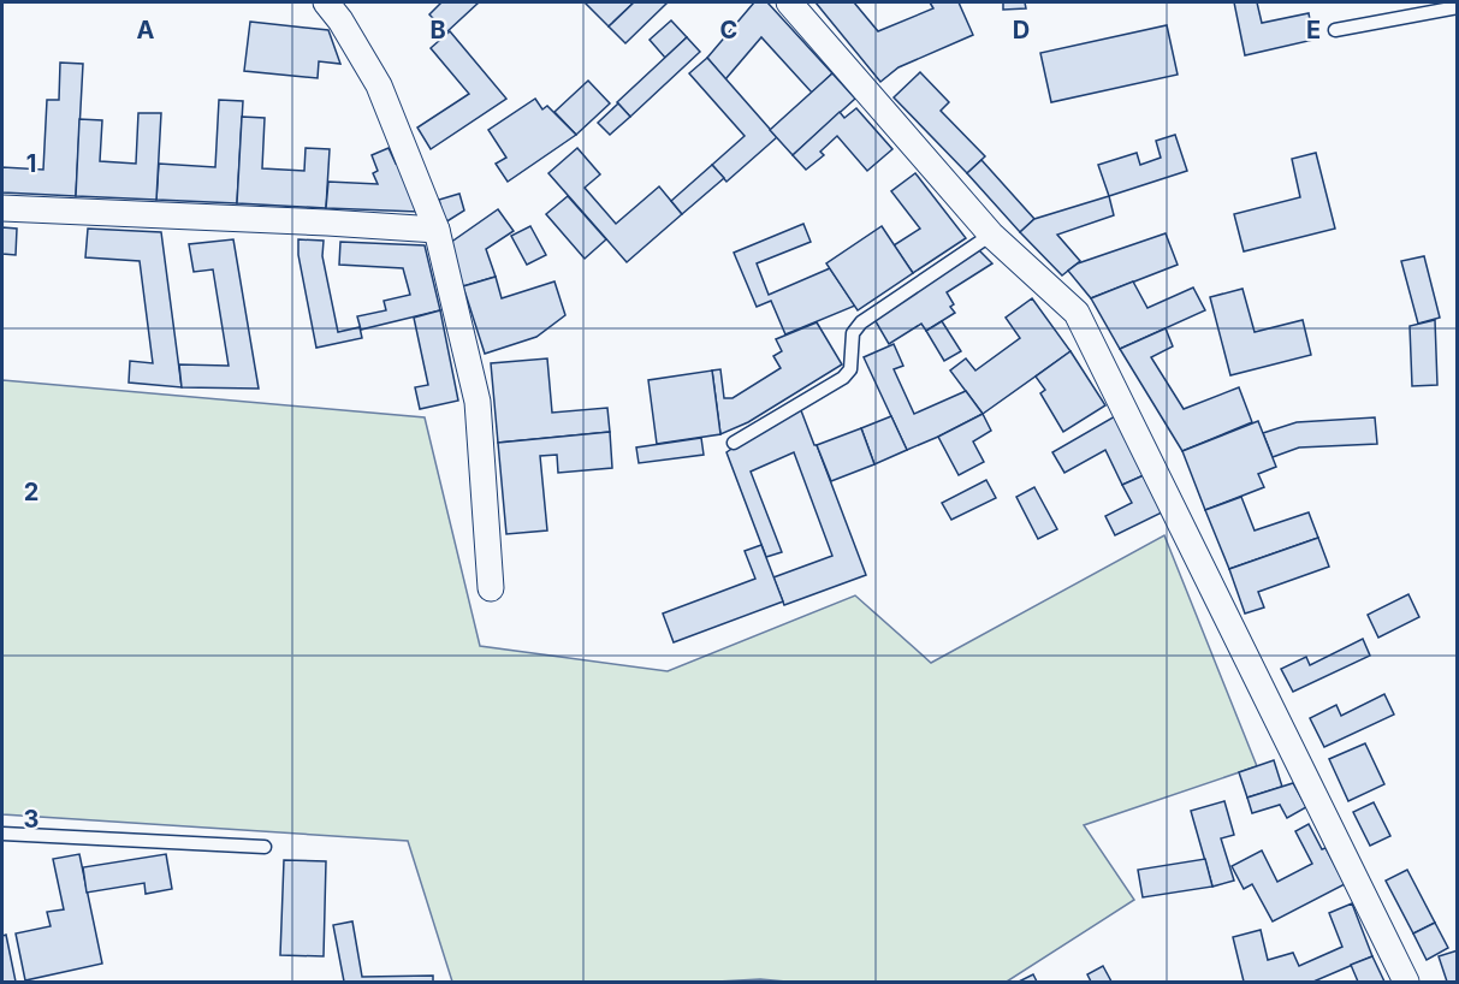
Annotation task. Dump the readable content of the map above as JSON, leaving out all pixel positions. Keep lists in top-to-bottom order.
{
  "grid": {
    "columns": [
      "A",
      "B",
      "C",
      "D",
      "E"
    ],
    "rows": ["1", "2", "3"]
  }
}
